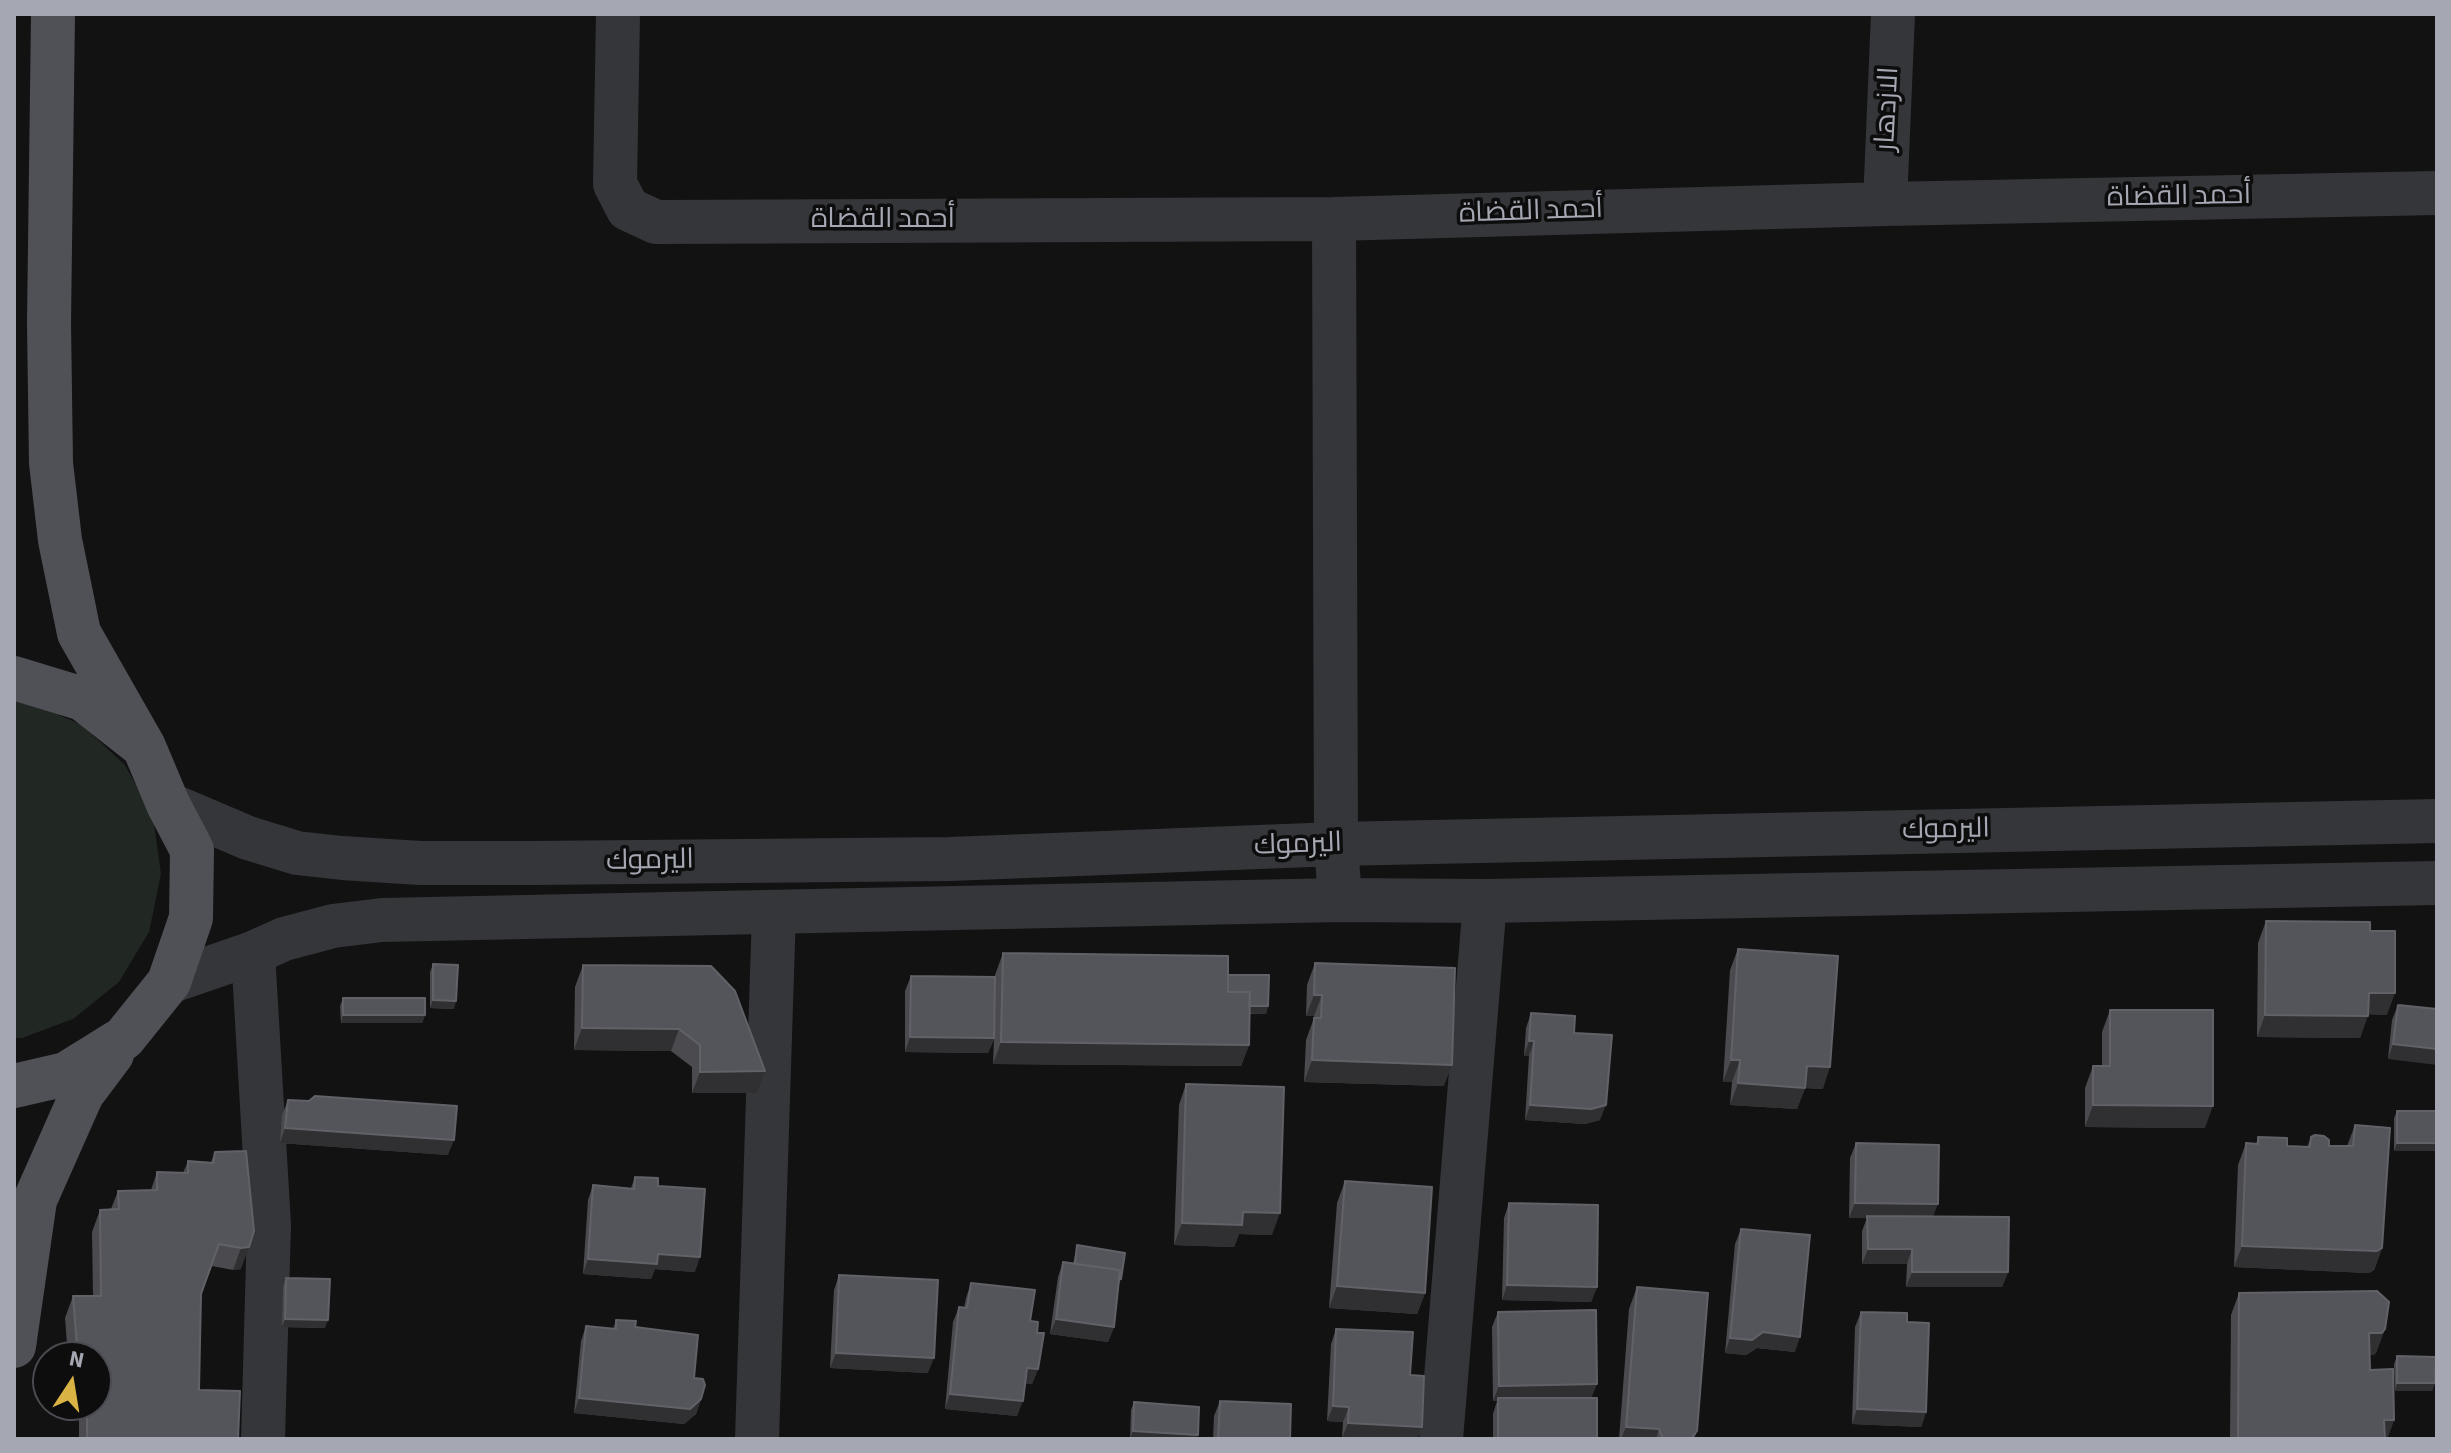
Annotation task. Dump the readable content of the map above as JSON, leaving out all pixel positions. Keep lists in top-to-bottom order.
{
  "streets": {
    "street": ["الازدهار", "أحمد القضاة", "اليرموك"]
  },
  "crossings": [
    ["الازدهار", "أحمد القضاة"]
  ],
  "north": "top"
}
